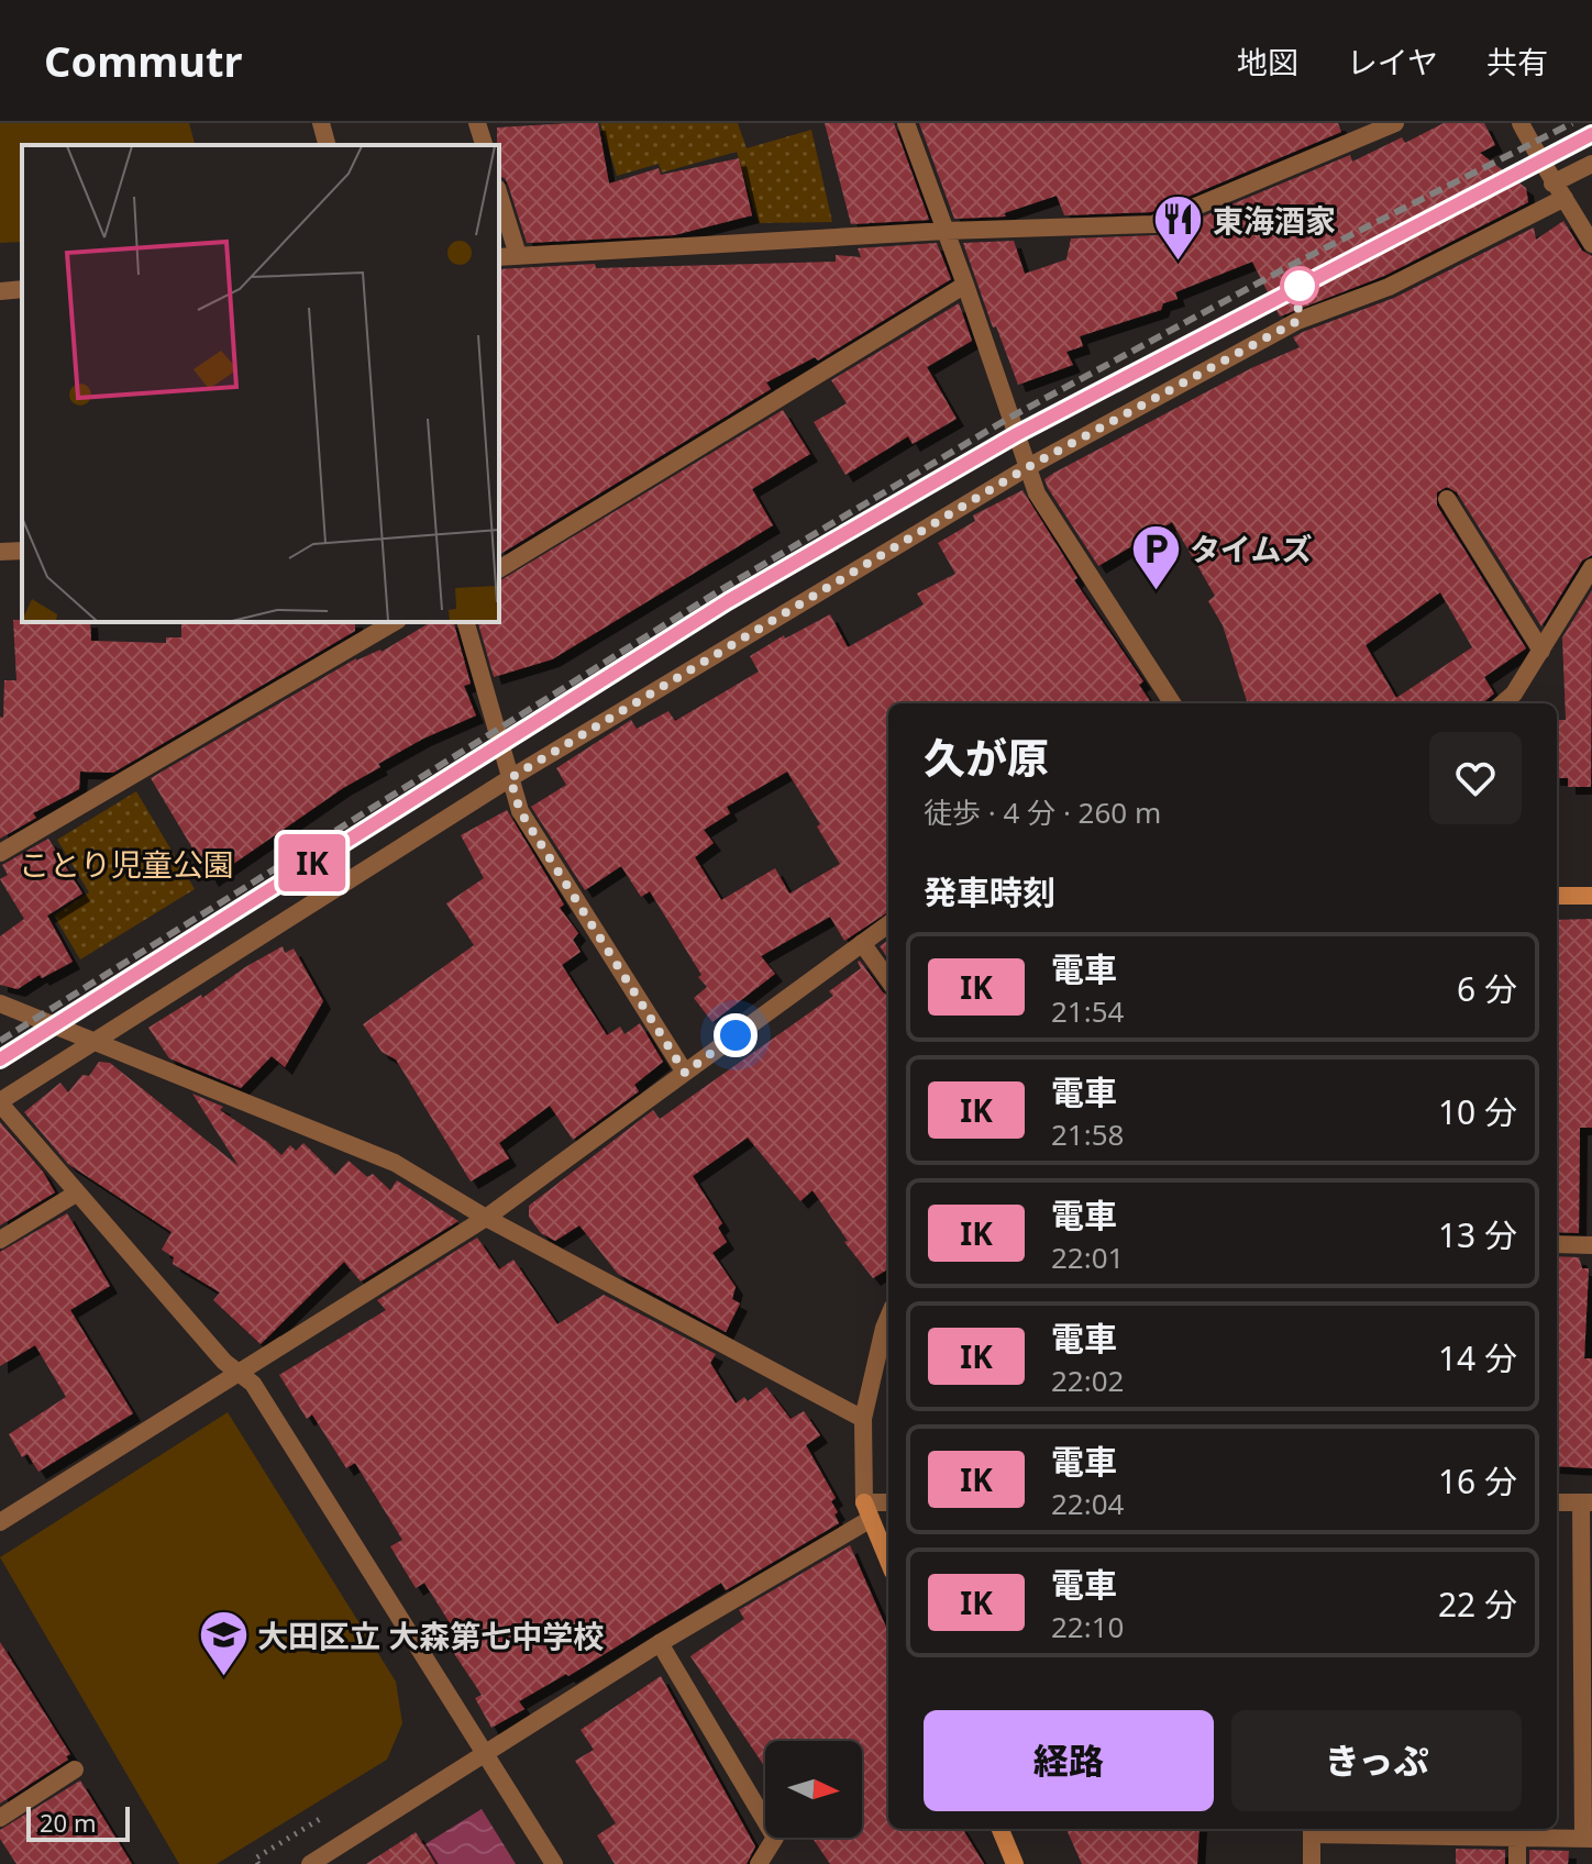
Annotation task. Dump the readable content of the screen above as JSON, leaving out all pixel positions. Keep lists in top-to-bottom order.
{
  "parks": ["ことり児童公園"],
  "places": {
    "restaurant": ["東海酒家"],
    "parking": ["タイムズ"],
    "school or university": ["大田区立 大森第七中学校"]
  },
  "scale_bar": "20 m",
  "north": "right",
  "page": {
    "header": "Commutr",
    "nav": ["地図", "レイヤ", "共有"],
    "on_map": "IK",
    "heading": [
      ["久が原", "徒歩 · 4 分 · 260 m"],
      "発車時刻"
    ],
    "list": [
      {
        "mark": "IK",
        "name": "電車",
        "note": "21:54",
        "value": "6 分"
      },
      {
        "mark": "IK",
        "name": "電車",
        "note": "21:58",
        "value": "10 分"
      },
      {
        "mark": "IK",
        "name": "電車",
        "note": "22:01",
        "value": "13 分"
      },
      {
        "mark": "IK",
        "name": "電車",
        "note": "22:02",
        "value": "14 分"
      },
      {
        "mark": "IK",
        "name": "電車",
        "note": "22:04",
        "value": "16 分"
      },
      {
        "mark": "IK",
        "name": "電車",
        "note": "22:10",
        "value": "22 分"
      }
    ],
    "buttons": ["経路", "きっぷ"],
    "scale": "20 m"
  }
}
